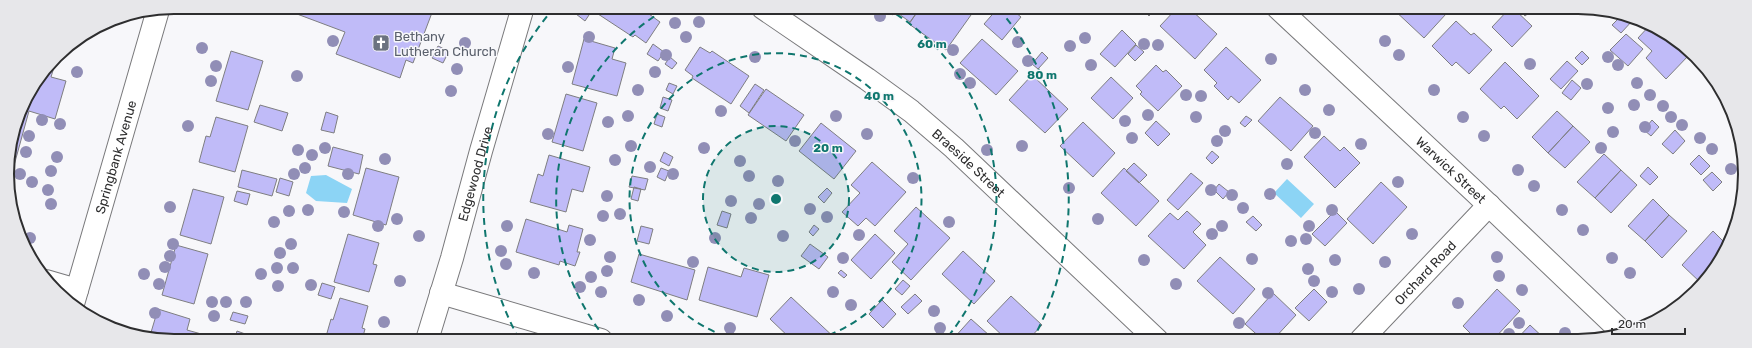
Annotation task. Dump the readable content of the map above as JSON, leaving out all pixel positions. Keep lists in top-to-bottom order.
{
  "streets": {
    "street": [
      "Springbank Avenue",
      "Braeside Street",
      "Warwick Street",
      "Edgewood Drive",
      "Orchard Road"
    ]
  },
  "crossings": [
    ["Warwick Street", "Orchard Road"]
  ],
  "places": {
    "church": ["Bethany Lutheran Church"]
  },
  "scale_bar": "20 m",
  "rings": [
    "60 m",
    "80 m",
    "40 m",
    "20 m"
  ]
}
